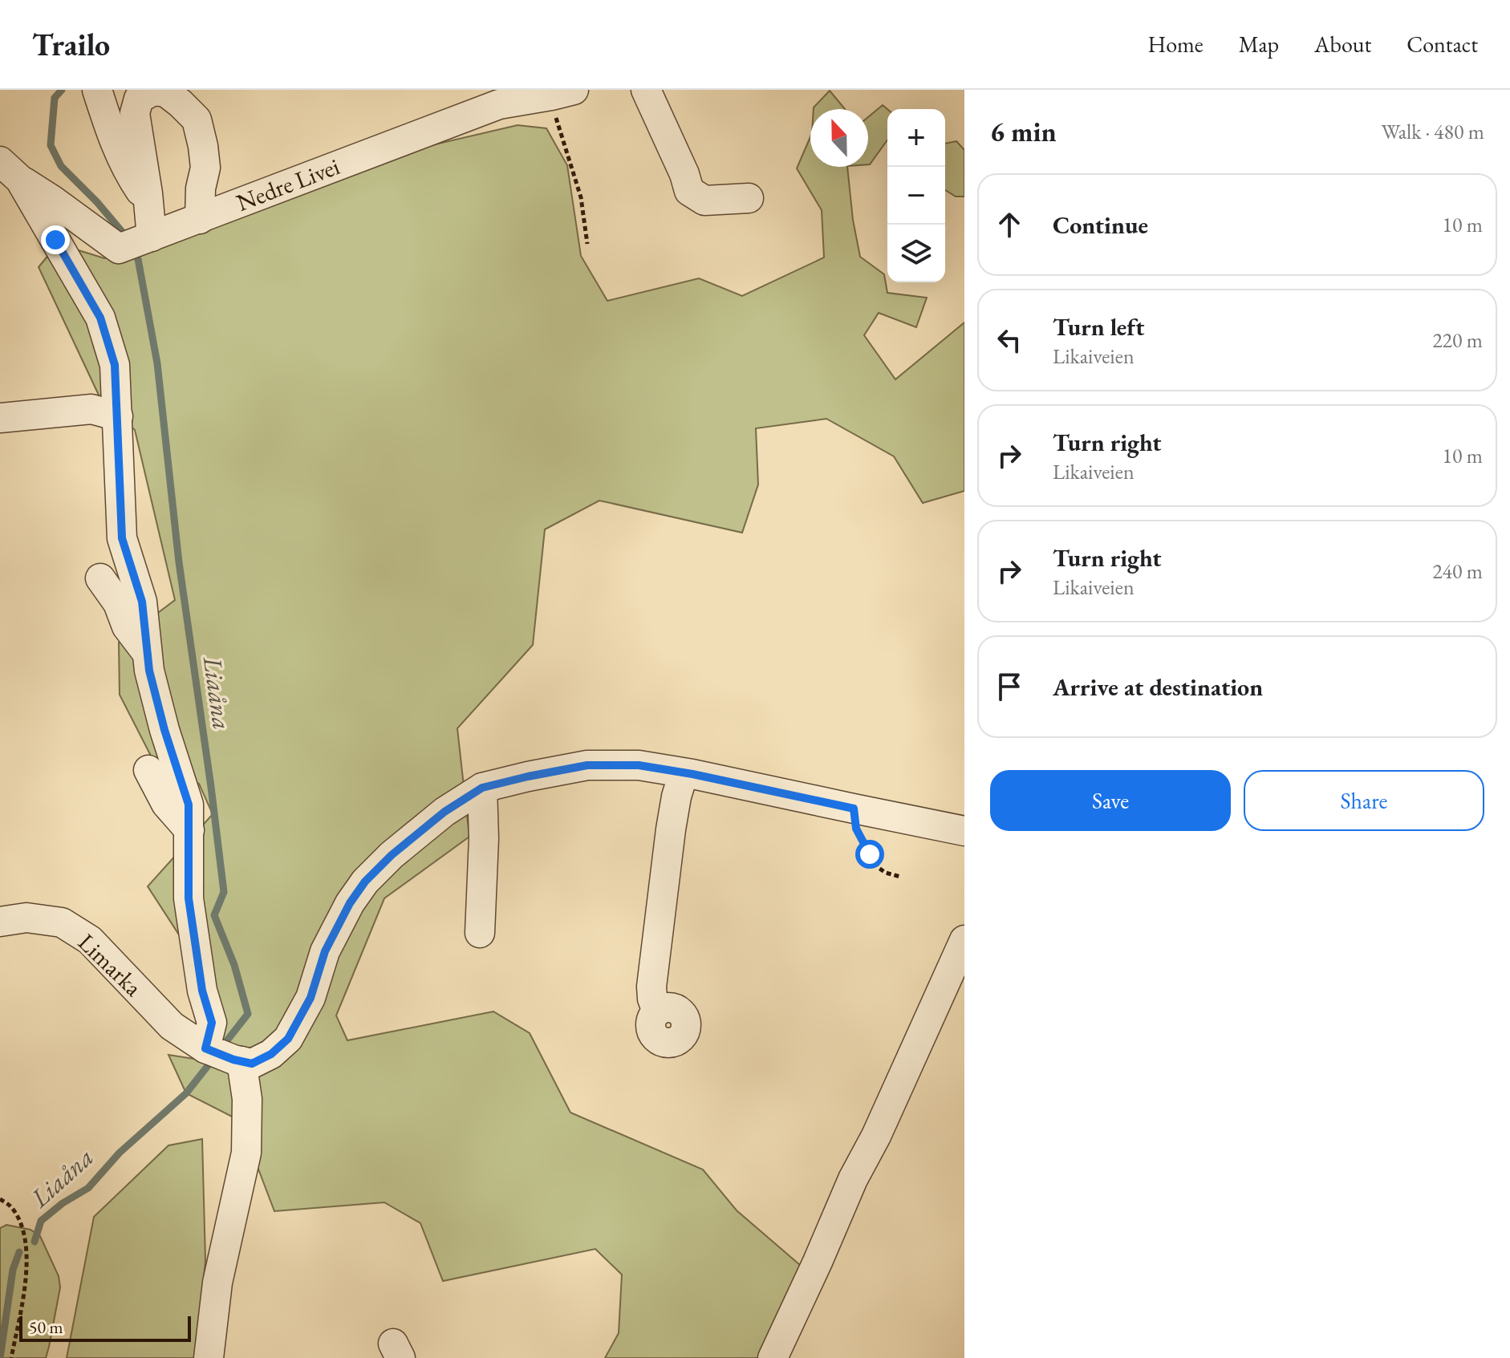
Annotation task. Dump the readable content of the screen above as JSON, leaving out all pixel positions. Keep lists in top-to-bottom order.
{
  "streets": {
    "street": ["Nedre Livei", "Limarka"]
  },
  "water": ["Liaåna"],
  "scale_bar": "50 m",
  "north": "top",
  "page": {
    "header": "Trailo",
    "nav": [
      "Home",
      "Map",
      "About",
      "Contact"
    ],
    "heading": ["6 min", "Walk · 480 m"],
    "map_buttons": ["+", "−"],
    "list": [
      ["Continue", "10 m"],
      ["Turn left", "Likaiveien", "220 m"],
      ["Turn right", "Likaiveien", "10 m"],
      ["Turn right", "Likaiveien", "240 m"],
      "Arrive at destination"
    ],
    "buttons": ["Save", "Share"],
    "scale": "50 m"
  }
}
